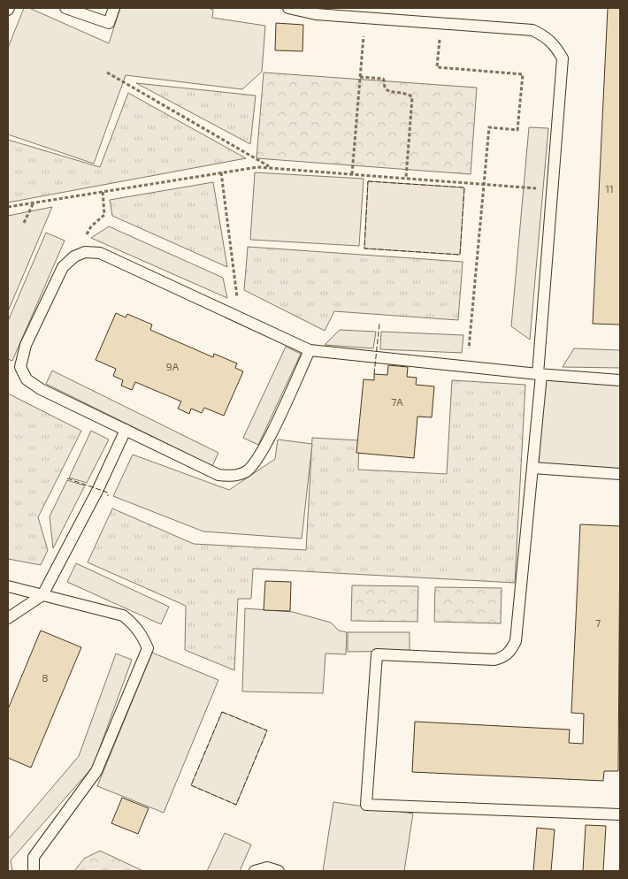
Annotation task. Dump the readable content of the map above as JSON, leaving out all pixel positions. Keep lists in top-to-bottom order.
{
  "house_numbers": [
    "11",
    "9А",
    "7А",
    "7",
    "8"
  ]
}
